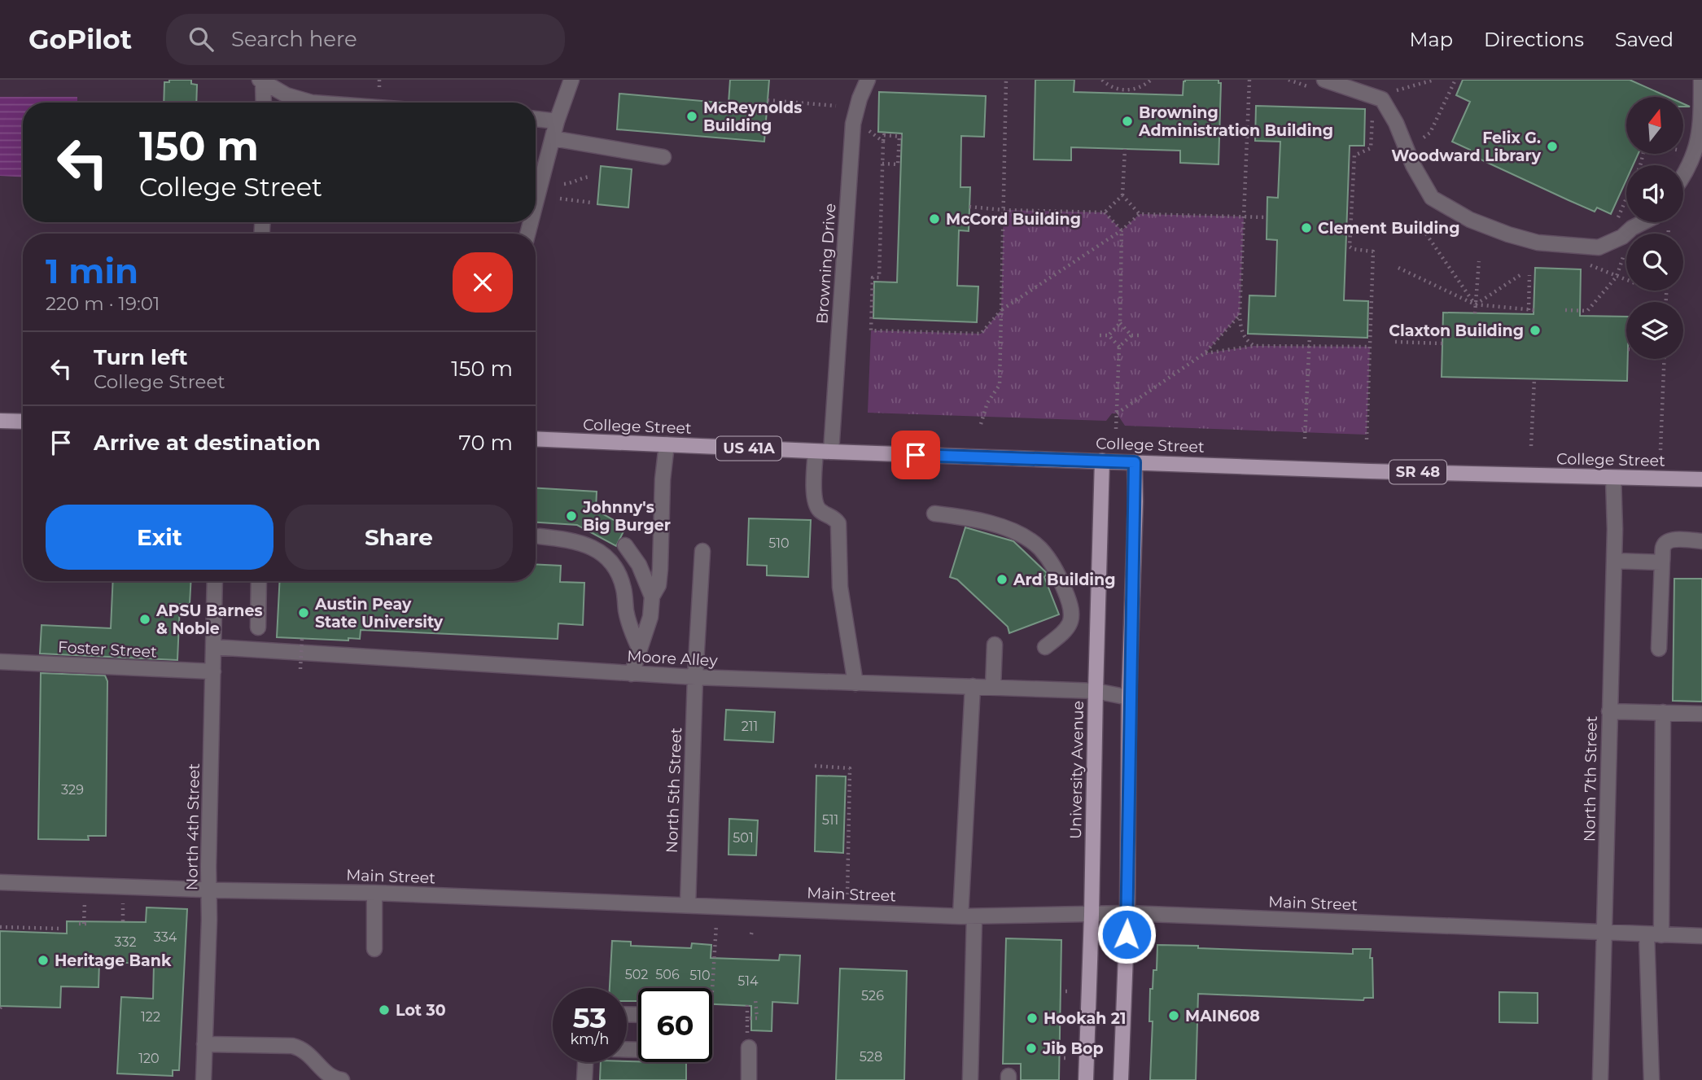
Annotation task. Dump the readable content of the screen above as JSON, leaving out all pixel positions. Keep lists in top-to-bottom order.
{
  "streets": {
    "main road": [
      "College Street",
      "US 41A",
      "SR 48",
      "University Avenue"
    ],
    "street": [
      "Browning Drive",
      "Foster Street",
      "Moore Alley",
      "North 7th Street",
      "North 5th Street",
      "North 4th Street",
      "Main Street"
    ]
  },
  "crossings": [
    ["Browning Drive", "College Street"],
    ["College Street", "University Avenue"],
    ["College Street", "North 7th Street"],
    ["Foster Street", "North 4th Street"],
    ["Moore Alley", "University Avenue"],
    ["Moore Alley", "North 5th Street"],
    ["Moore Alley", "North 4th Street"],
    ["University Avenue", "Main Street"],
    ["North 7th Street", "Main Street"],
    ["North 5th Street", "Main Street"],
    ["North 4th Street", "Main Street"]
  ],
  "places": [
    "McReynolds Building",
    "Browning Administration Building",
    "Felix G. Woodward Library",
    "McCord Building",
    "Clement Building",
    "Claxton Building",
    "Johnny's Big Burger",
    "Ard Building",
    "Austin Peay State University",
    "APSU Barnes & Noble",
    "Heritage Bank",
    "Lot 30",
    "MAIN608",
    "Hookah 21",
    "Jib Bop"
  ],
  "house_numbers": [
    "510",
    "211",
    "329",
    "511",
    "501",
    "334",
    "332",
    "502",
    "506",
    "510",
    "514",
    "526",
    "122",
    "528",
    "120"
  ],
  "north": "top",
  "page": {
    "header": "GoPilot",
    "search": "Search here",
    "nav": ["Map", "Directions", "Saved"],
    "turn": ["150 m", "College Street"],
    "heading": ["1 min", "220 m · 19:01"],
    "list": [
      {
        "name": "Turn left",
        "note": "College Street",
        "value": "150 m"
      },
      {
        "name": "Arrive at destination",
        "value": "70 m"
      }
    ],
    "buttons": ["Exit", "Share"],
    "speed": "53 km/h",
    "limit": "60"
  }
}
